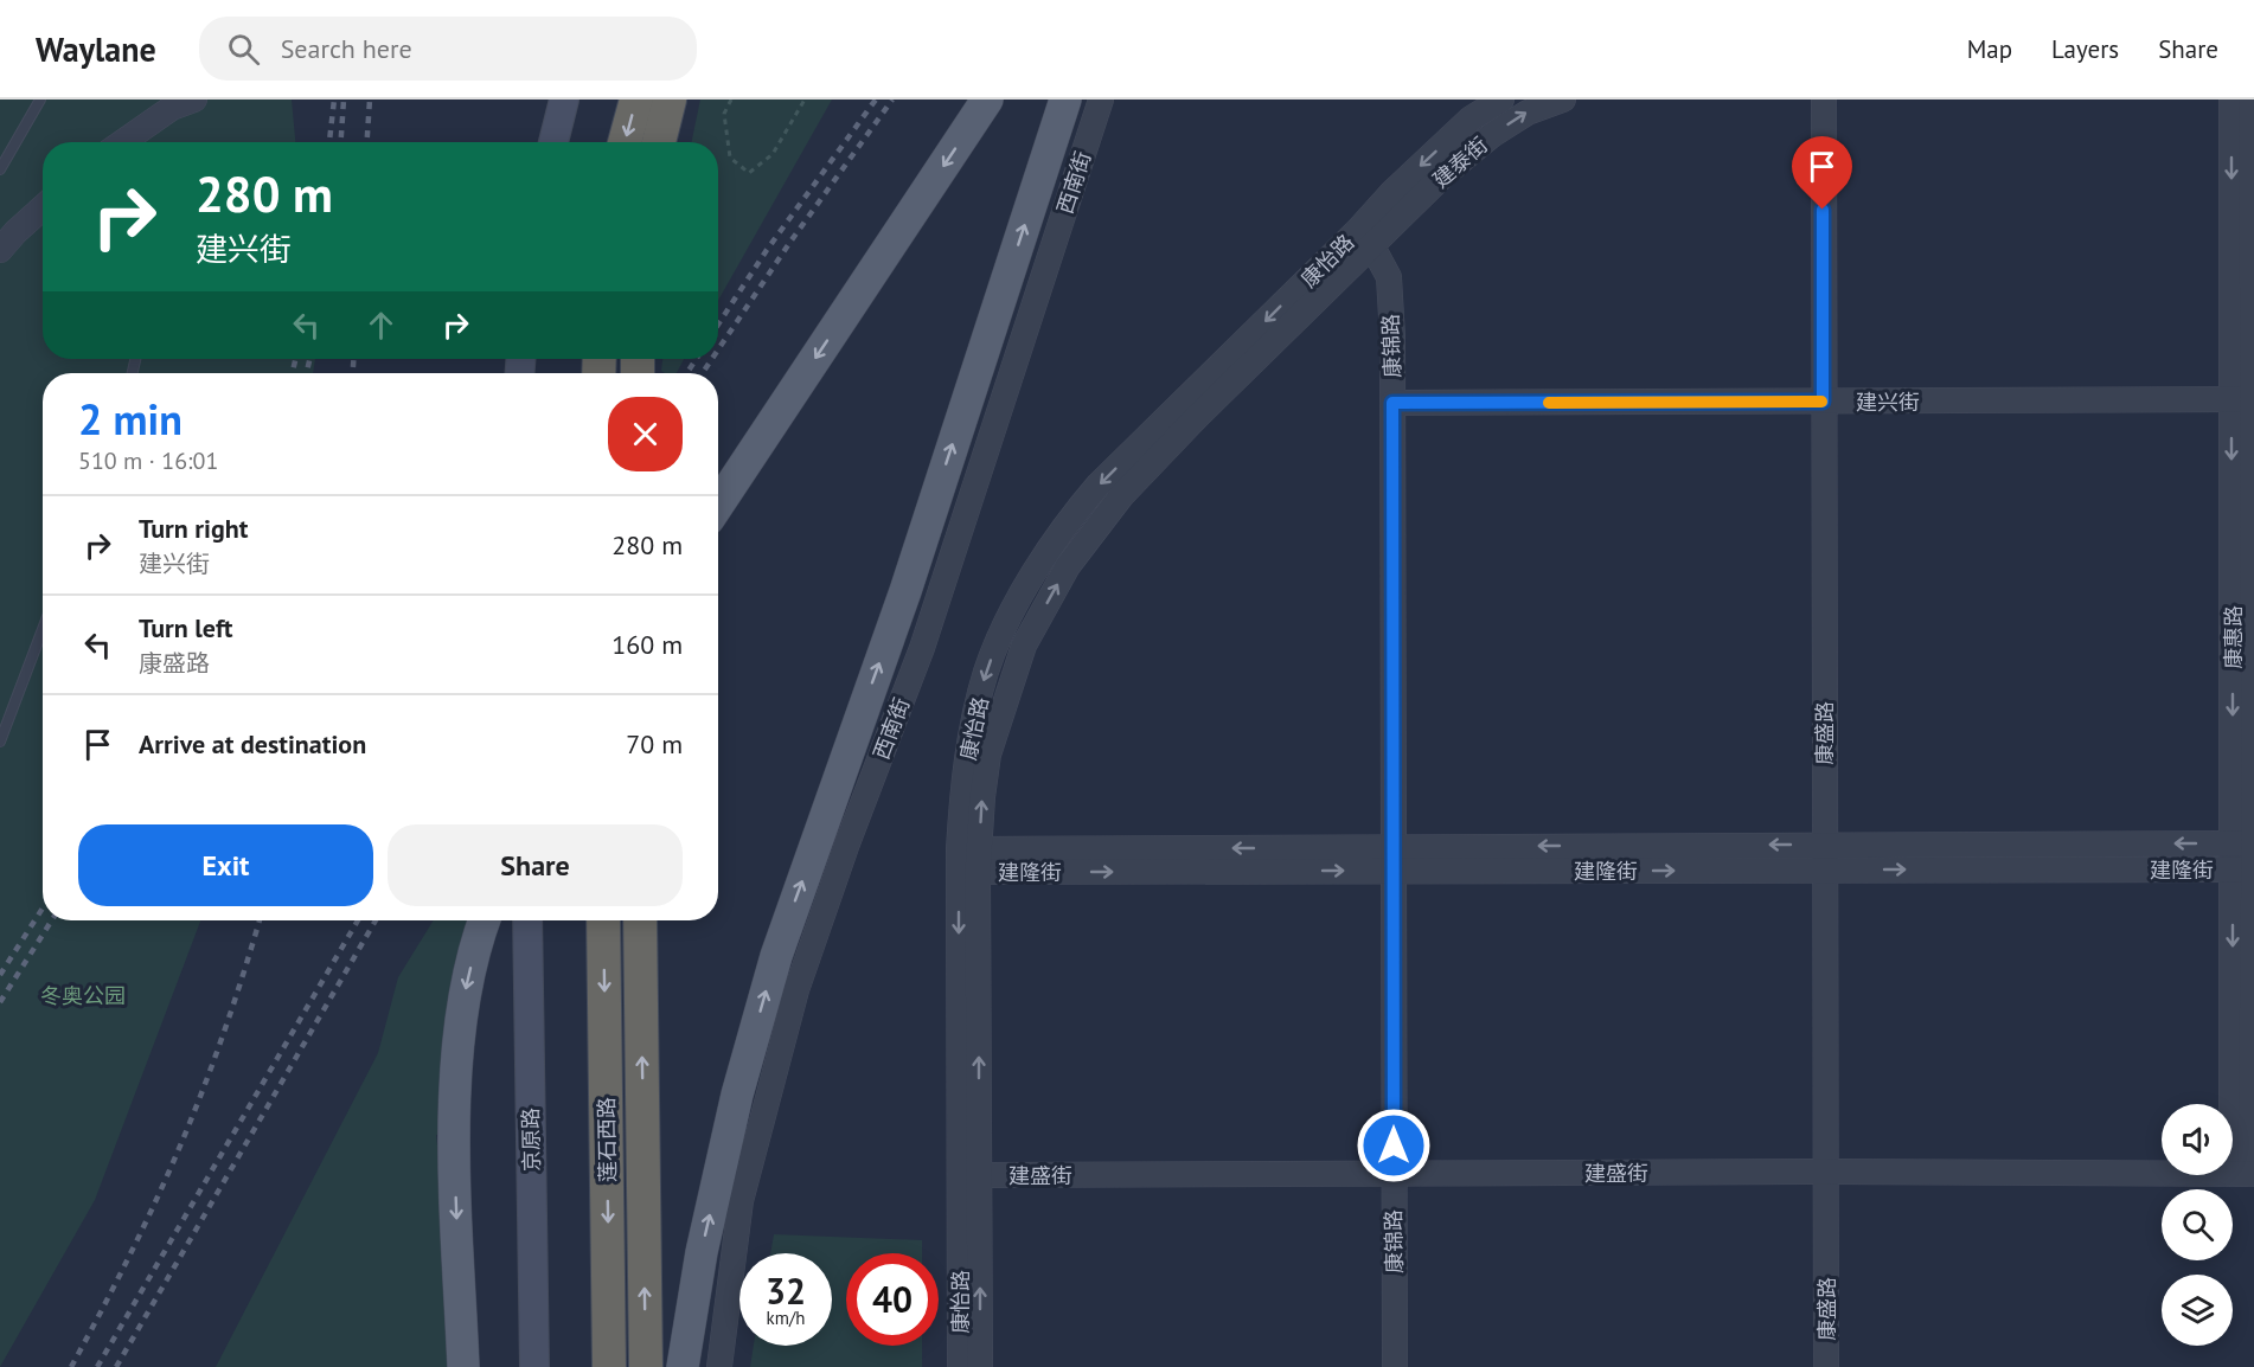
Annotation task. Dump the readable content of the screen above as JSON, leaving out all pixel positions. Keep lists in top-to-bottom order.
{
  "streets": {
    "highway": ["莲石西路"],
    "main road": ["京原路"],
    "street": [
      "建泰街",
      "西南街",
      "康怡路",
      "康锦路",
      "建兴街",
      "康惠路",
      "康盛路",
      "建隆街",
      "建盛街"
    ]
  },
  "crossings": [
    ["建泰街", "康怡路"],
    ["建泰街", "康锦路"],
    ["康怡路", "康锦路"],
    ["康怡路", "建隆街"],
    ["康怡路", "建盛街"],
    ["康锦路", "建兴街"],
    ["康锦路", "建隆街"],
    ["康锦路", "建盛街"],
    ["建兴街", "康惠路"],
    ["建兴街", "康盛路"],
    ["康惠路", "建隆街"],
    ["康惠路", "建盛街"],
    ["康盛路", "建隆街"],
    ["康盛路", "建盛街"]
  ],
  "parks": ["冬奥公园"],
  "page": {
    "header": "Waylane",
    "search": "Search here",
    "nav": ["Map", "Layers", "Share"],
    "turn": ["280 m", "建兴街"],
    "heading": ["2 min", "510 m · 16:01"],
    "list": [
      {
        "name": "Turn right",
        "note": "建兴街",
        "value": "280 m"
      },
      {
        "name": "Turn left",
        "note": "康盛路",
        "value": "160 m"
      },
      {
        "name": "Arrive at destination",
        "value": "70 m"
      }
    ],
    "buttons": ["Exit", "Share"],
    "speed": "32 km/h",
    "limit": "40"
  }
}
